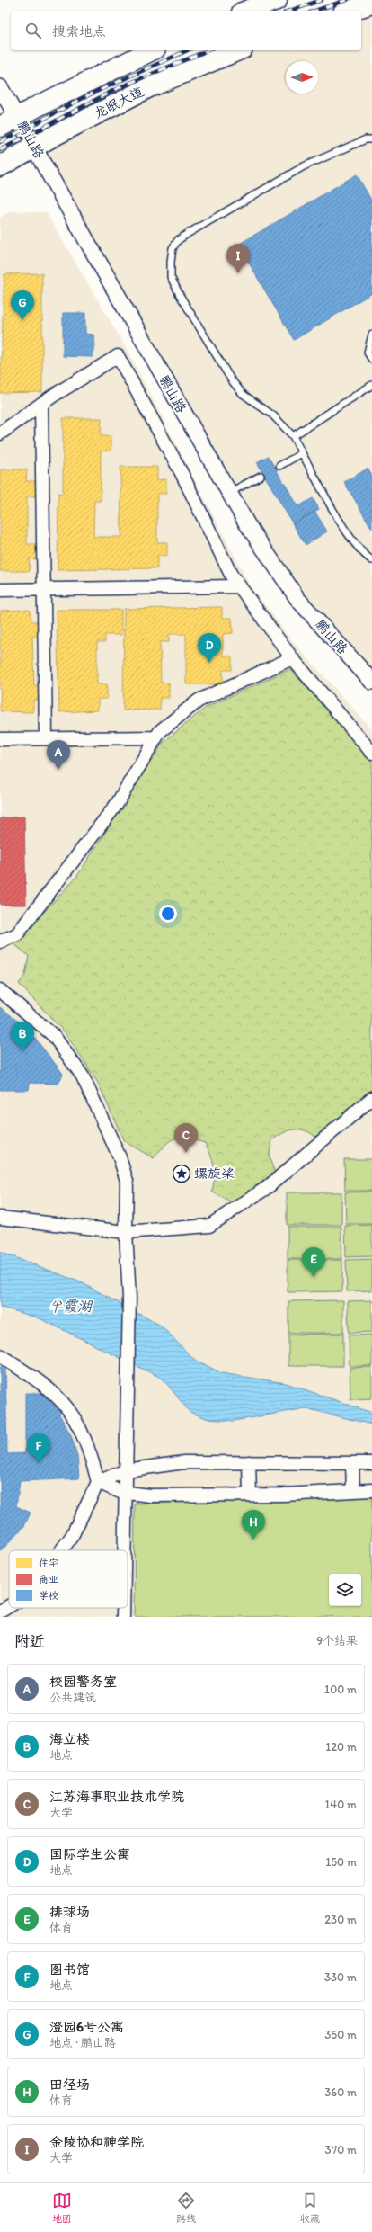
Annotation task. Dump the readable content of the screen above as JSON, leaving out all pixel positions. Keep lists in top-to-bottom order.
{
  "streets": {
    "main road": ["龙眠大道"],
    "street": ["鹏山路"]
  },
  "crossings": [
    ["龙眠大道", "鹏山路"]
  ],
  "water": ["半霞湖"],
  "places": {
    "place": ["螺旋桨"]
  },
  "legend": ["住宅", "商业", "学校"],
  "north": "right",
  "page": {
    "search": "搜索地点",
    "pins": [
      "I",
      "G",
      "D",
      "A",
      "B",
      "C",
      "E",
      "F",
      "H"
    ],
    "heading": ["附近", "9个结果"],
    "list": [
      {
        "mark": "A",
        "name": "校园警务室",
        "note": "公共建筑",
        "value": "100 m"
      },
      {
        "mark": "B",
        "name": "海立楼",
        "note": "地点",
        "value": "120 m"
      },
      {
        "mark": "C",
        "name": "江苏海事职业技术学院",
        "note": "大学",
        "value": "140 m"
      },
      {
        "mark": "D",
        "name": "国际学生公寓",
        "note": "地点",
        "value": "150 m"
      },
      {
        "mark": "E",
        "name": "排球场",
        "note": "体育",
        "value": "230 m"
      },
      {
        "mark": "F",
        "name": "图书馆",
        "note": "地点",
        "value": "330 m"
      },
      {
        "mark": "G",
        "name": "澄园6号公寓",
        "note": "地点 · 鹏山路",
        "value": "350 m"
      },
      {
        "mark": "H",
        "name": "田径场",
        "note": "体育",
        "value": "360 m"
      },
      {
        "mark": "I",
        "name": "金陵协和神学院",
        "note": "大学",
        "value": "370 m"
      }
    ],
    "nav": ["地图", "路线", "收藏"]
  }
}
